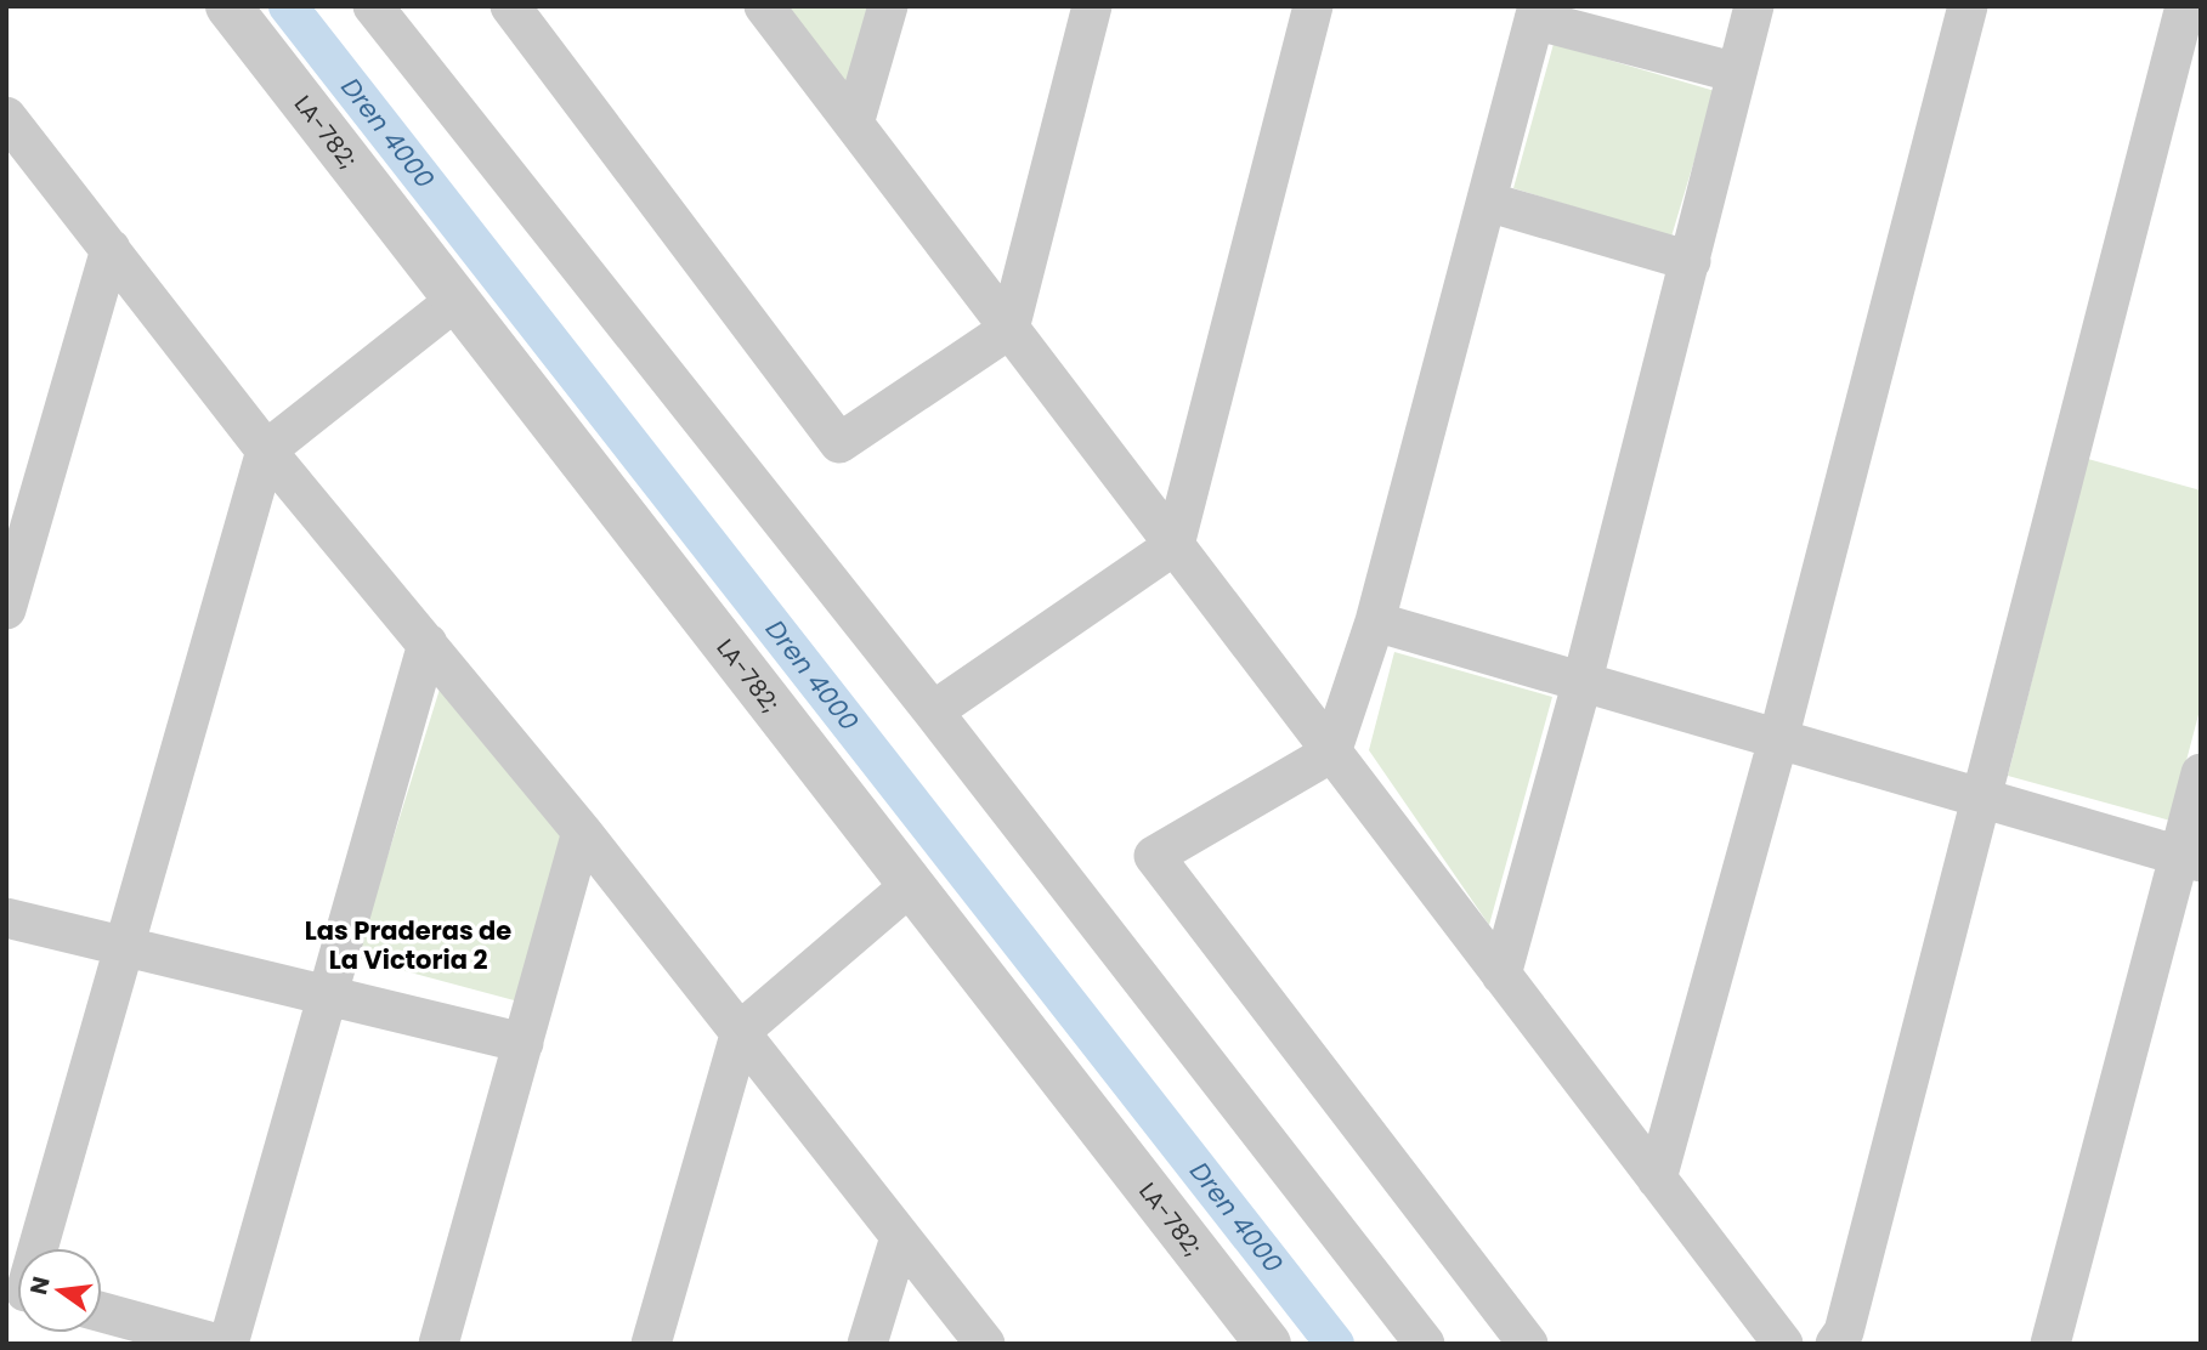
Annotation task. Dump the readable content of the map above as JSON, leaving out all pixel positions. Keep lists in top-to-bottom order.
{
  "streets": {
    "street": ["LA-782;"]
  },
  "districts": ["Las Praderas de La Victoria 2"],
  "water": ["Dren 4000"],
  "north": "left"
}
